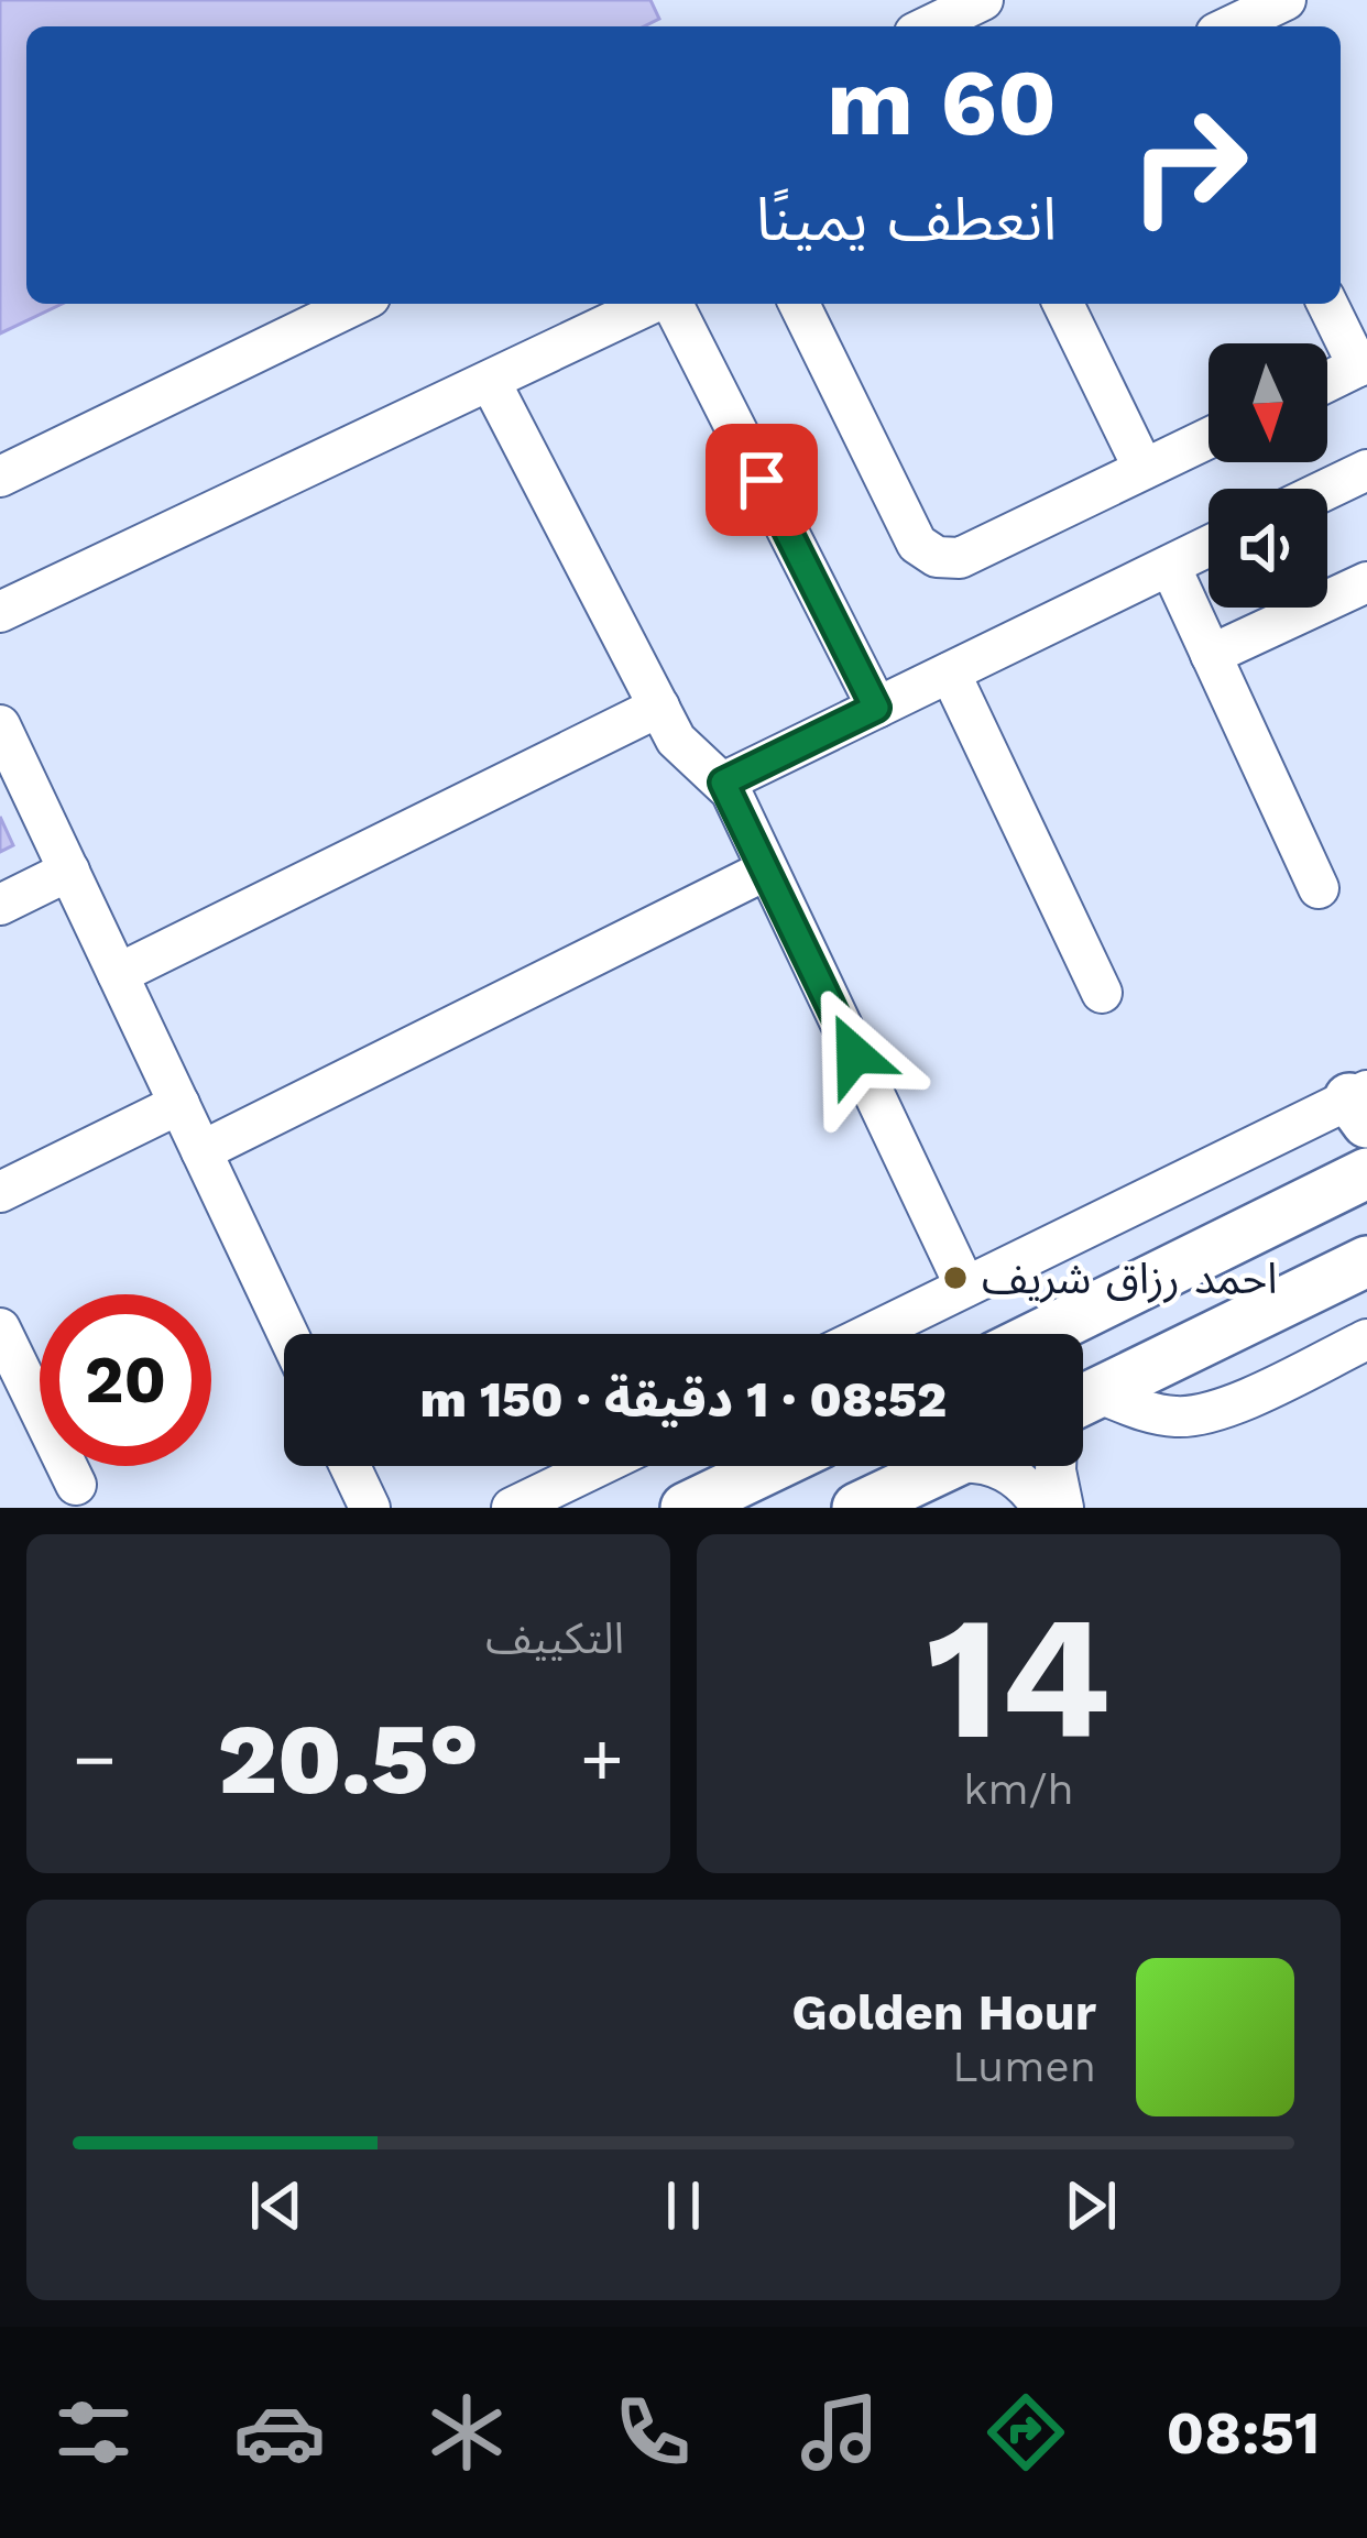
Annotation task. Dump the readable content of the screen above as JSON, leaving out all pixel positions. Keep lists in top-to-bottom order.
{
  "places": ["احمد رزاق شريف"],
  "north": "bottom",
  "page": {
    "turn": ["60 m", "انعطف يمينًا"],
    "limit": "20",
    "trip": "08:52 · 1 دقيقة · 150 m",
    "tile": [
      ["14", "km/h"],
      "التكييف"
    ],
    "heat": ["−", "20.5°", "+"],
    "song": ["Golden Hour", "Lumen"],
    "tabs": "08:51"
  }
}
